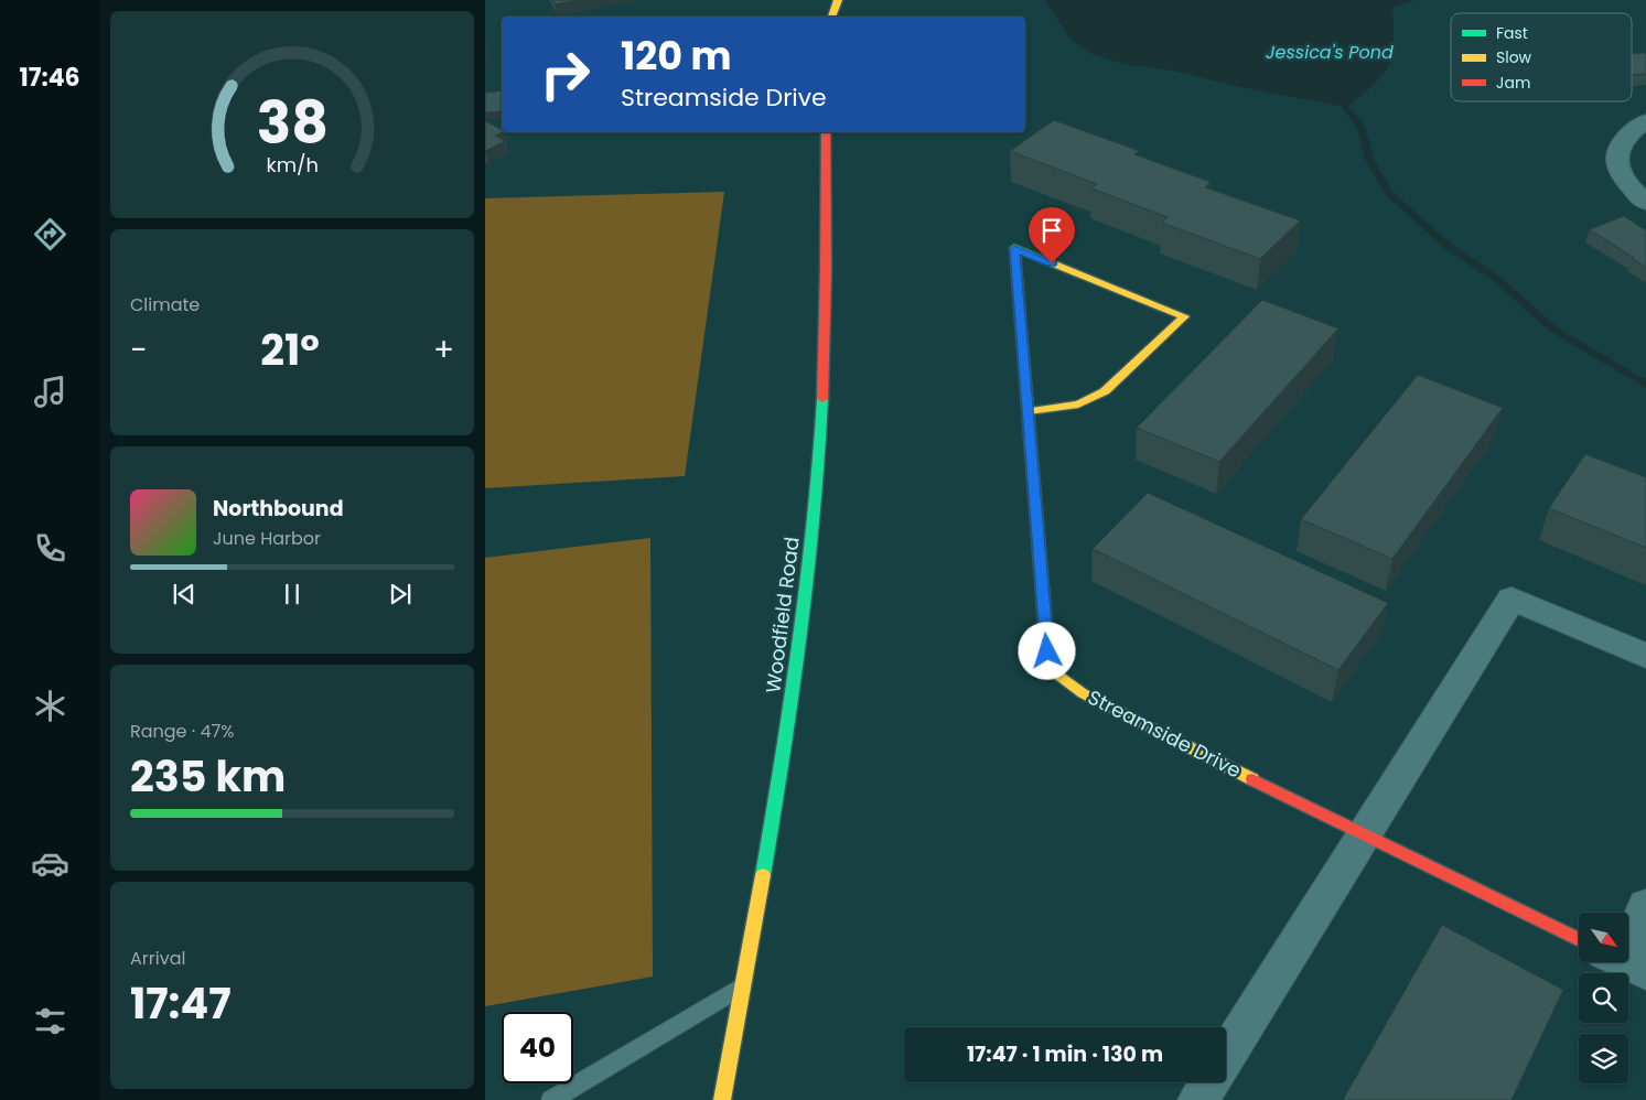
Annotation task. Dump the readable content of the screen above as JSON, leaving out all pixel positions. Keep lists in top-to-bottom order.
{
  "streets": {
    "street": ["Woodfield Road", "Streamside Drive"]
  },
  "water": ["Jessica's Pond"],
  "legend": ["Fast", "Slow", "Jam"],
  "north": "bottom right",
  "page": {
    "tabs": "17:46",
    "turn": ["120 m", "Streamside Drive"],
    "tile": [
      "Climate",
      ["Range · 47%", "235 km"],
      ["Arrival", "17:47"]
    ],
    "heat": ["−", "21°", "+"],
    "song": ["Northbound", "June Harbor"],
    "limit": "40",
    "trip": "17:47 · 1 min · 130 m",
    "gauge": ["38", "km/h"]
  }
}
